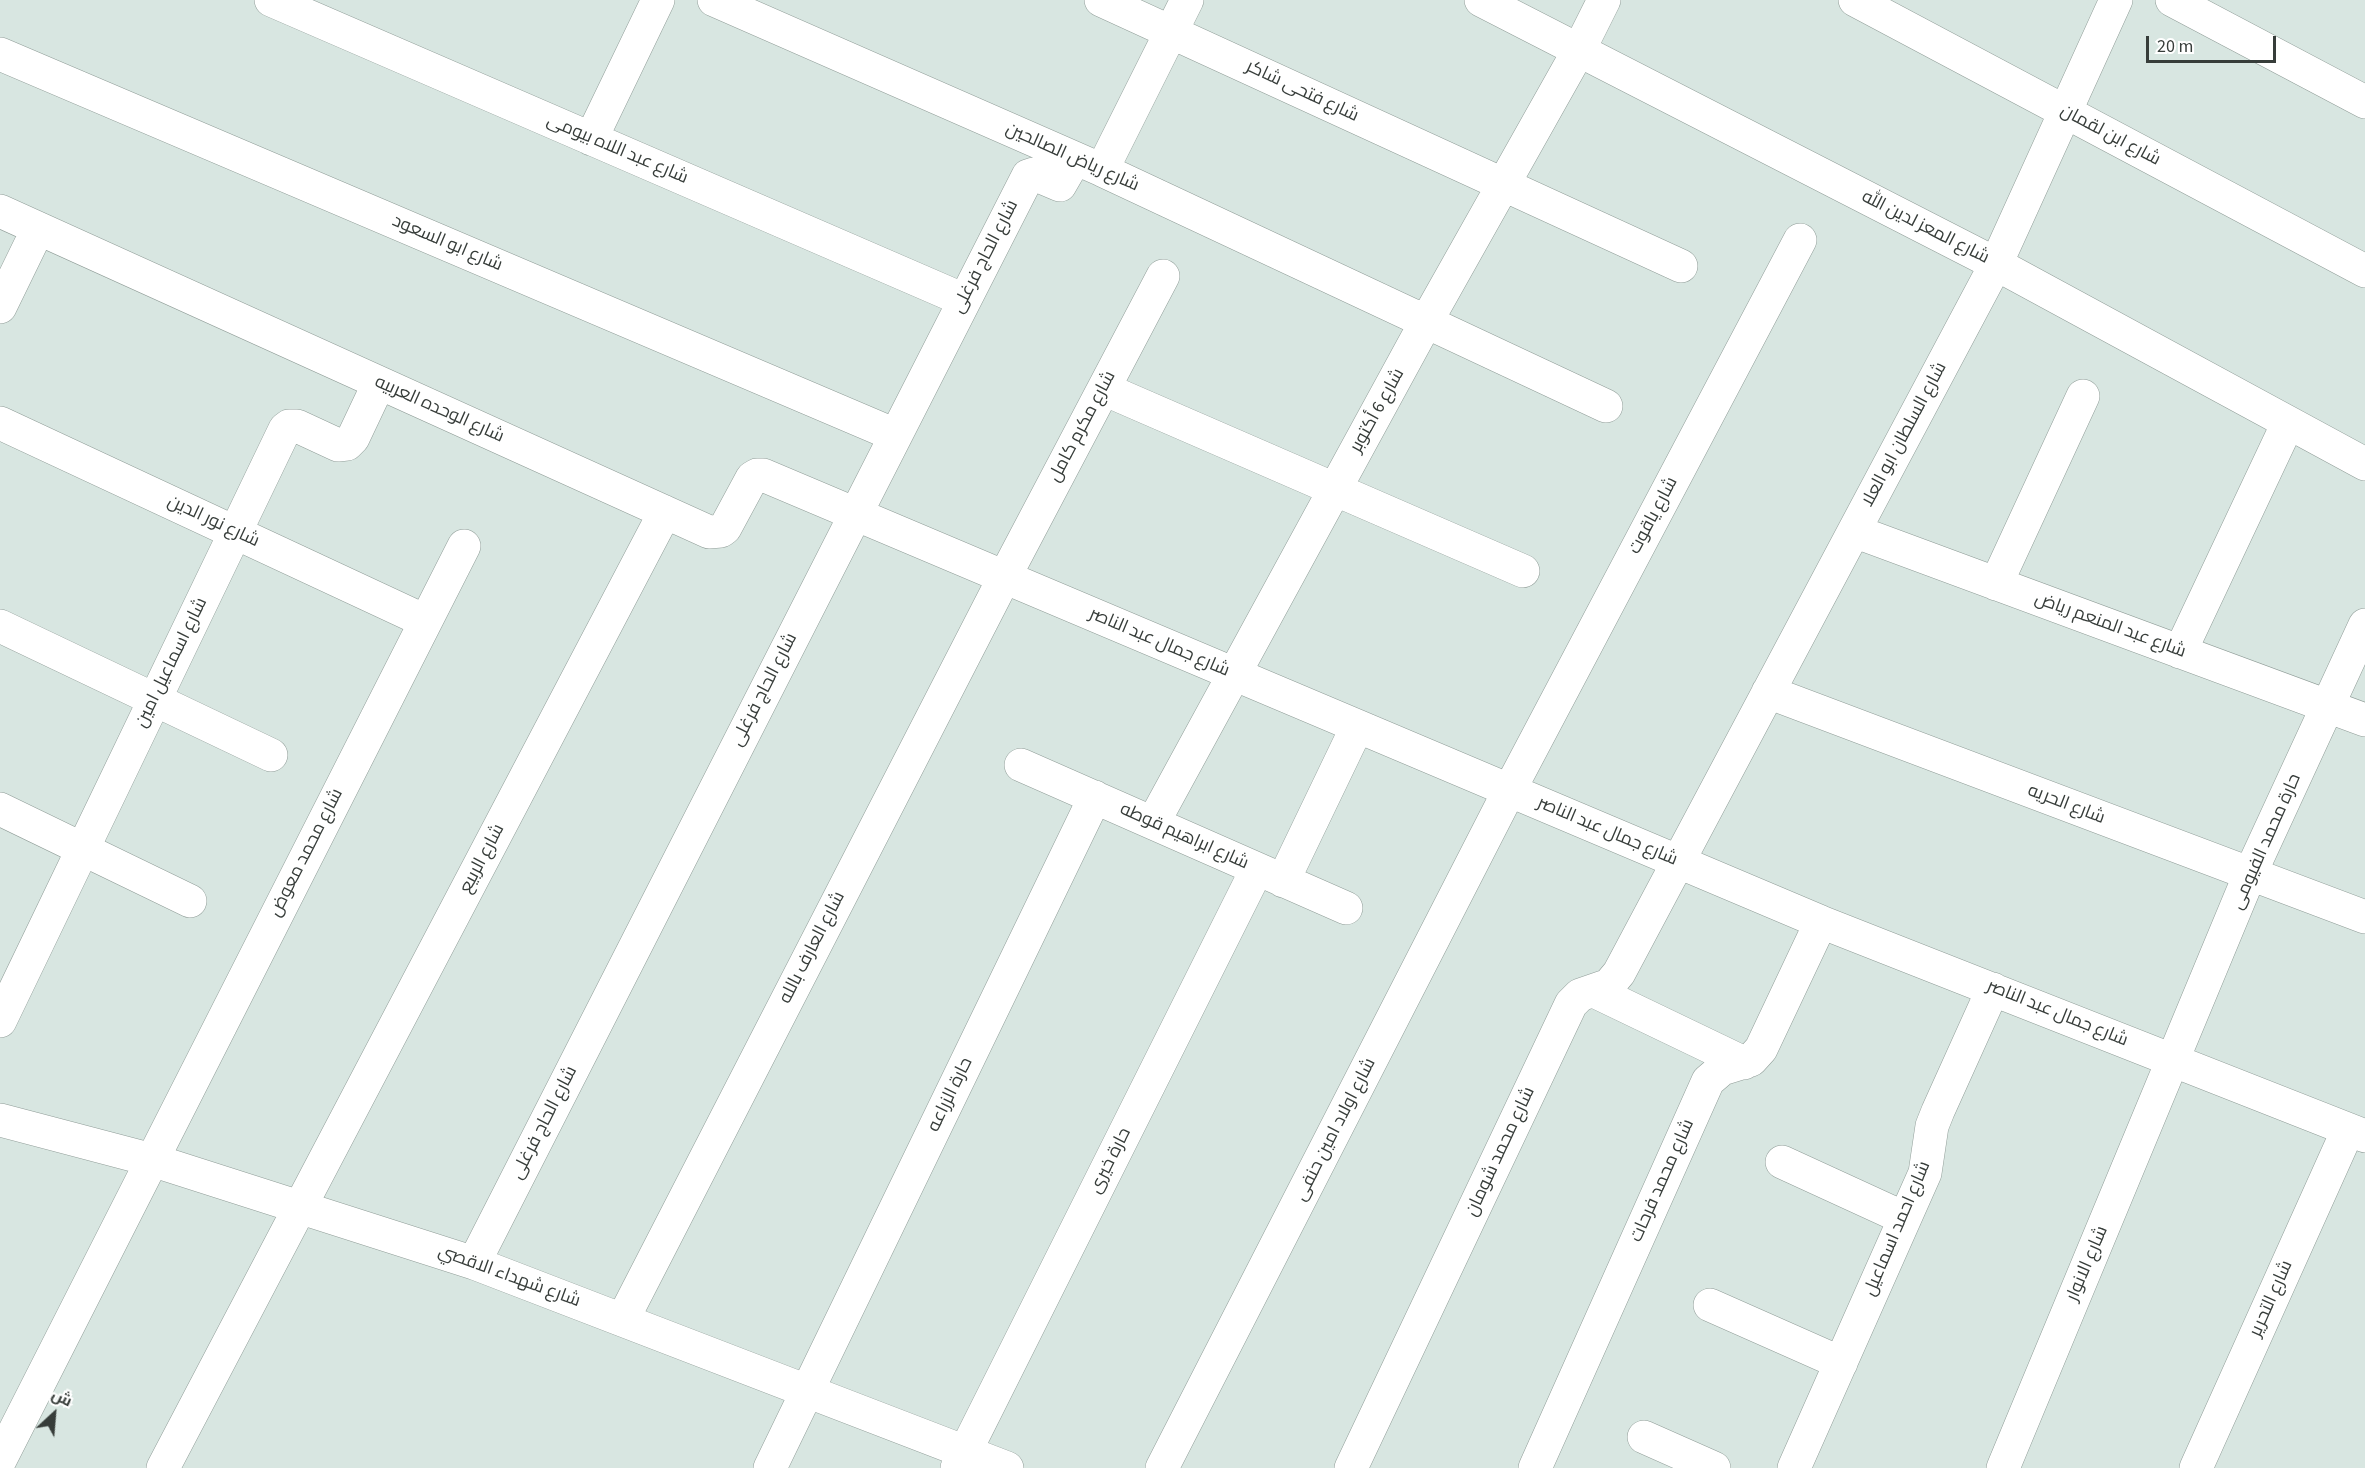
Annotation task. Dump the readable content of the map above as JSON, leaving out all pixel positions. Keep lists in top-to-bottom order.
{
  "streets": {
    "street": [
      "شارع فتحى شاكر",
      "شارع ابن لقمان",
      "شارع عبد اللاه بيومى",
      "شارع رياض الصالحين",
      "شارع المعز لدين الله",
      "شارع ابو السعود",
      "شارع الحاج فرغلى",
      "شارع الوحده العربيه",
      "شارع 6 أكتوبر",
      "شارع مكرم كامل",
      "شارع السلطان ابو العلا",
      "شارع ياقوت",
      "شارع نور الدين",
      "شارع عبد المنعم رياض",
      "شارع جمال عبد الناصر",
      "شارع اسماعيل امين",
      "شارع الحريه",
      "شارع ابراهيم قوطه",
      "حارة محمد الفيومى",
      "شارع محمد معوض",
      "شارع الربيع",
      "شارع العارف بالله",
      "حارة الزراعه",
      "شارع اولاد امين حنفى",
      "شارع محمد شومان",
      "حارة خيرى",
      "شارع محمد فرحات",
      "شارع احمد اسماعيل",
      "شارع الانوار",
      "شارع شهداء الاقصي",
      "شارع التحرير"
    ]
  },
  "crossings": [
    ["شارع فتحى شاكر", "شارع 6 أكتوبر"],
    ["شارع ابن لقمان", "شارع السلطان ابو العلا"],
    ["شارع عبد اللاه بيومى", "شارع الحاج فرغلى"],
    ["شارع رياض الصالحين", "شارع الحاج فرغلى"],
    ["شارع رياض الصالحين", "شارع 6 أكتوبر"],
    ["شارع المعز لدين الله", "شارع 6 أكتوبر"],
    ["شارع المعز لدين الله", "شارع السلطان ابو العلا"],
    ["شارع ابو السعود", "شارع الحاج فرغلى"],
    ["شارع الحاج فرغلى", "شارع الوحده العربيه"],
    ["شارع الحاج فرغلى", "شارع جمال عبد الناصر"],
    ["شارع الحاج فرغلى", "شارع شهداء الاقصي"],
    ["شارع الوحده العربيه", "شارع جمال عبد الناصر"],
    ["شارع الوحده العربيه", "شارع اسماعيل امين"],
    ["شارع الوحده العربيه", "شارع الربيع"],
    ["شارع 6 أكتوبر", "شارع جمال عبد الناصر"],
    ["شارع 6 أكتوبر", "شارع ابراهيم قوطه"],
    ["شارع مكرم كامل", "شارع جمال عبد الناصر"],
    ["شارع مكرم كامل", "شارع العارف بالله"],
    ["شارع السلطان ابو العلا", "شارع عبد المنعم رياض"],
    ["شارع السلطان ابو العلا", "شارع جمال عبد الناصر"],
    ["شارع السلطان ابو العلا", "شارع الحريه"],
    ["شارع السلطان ابو العلا", "شارع محمد شومان"],
    ["شارع ياقوت", "شارع جمال عبد الناصر"],
    ["شارع ياقوت", "شارع اولاد امين حنفى"],
    ["شارع نور الدين", "شارع اسماعيل امين"],
    ["شارع نور الدين", "شارع محمد معوض"],
    ["شارع عبد المنعم رياض", "حارة محمد الفيومى"],
    ["شارع جمال عبد الناصر", "حارة محمد الفيومى"],
    ["شارع جمال عبد الناصر", "شارع العارف بالله"],
    ["شارع جمال عبد الناصر", "شارع اولاد امين حنفى"],
    ["شارع جمال عبد الناصر", "شارع محمد شومان"],
    ["شارع جمال عبد الناصر", "حارة خيرى"],
    ["شارع جمال عبد الناصر", "شارع محمد فرحات"],
    ["شارع جمال عبد الناصر", "شارع احمد اسماعيل"],
    ["شارع جمال عبد الناصر", "شارع الانوار"],
    ["شارع جمال عبد الناصر", "شارع التحرير"],
    ["شارع الحريه", "حارة محمد الفيومى"],
    ["شارع ابراهيم قوطه", "حارة الزراعه"],
    ["شارع ابراهيم قوطه", "حارة خيرى"],
    ["حارة محمد الفيومى", "شارع الانوار"],
    ["شارع محمد معوض", "شارع شهداء الاقصي"],
    ["شارع الربيع", "شارع شهداء الاقصي"],
    ["شارع العارف بالله", "شارع شهداء الاقصي"],
    ["حارة الزراعه", "شارع شهداء الاقصي"],
    ["حارة خيرى", "شارع شهداء الاقصي"]
  ],
  "scale_bar": "20 m",
  "north": "top right"
}
